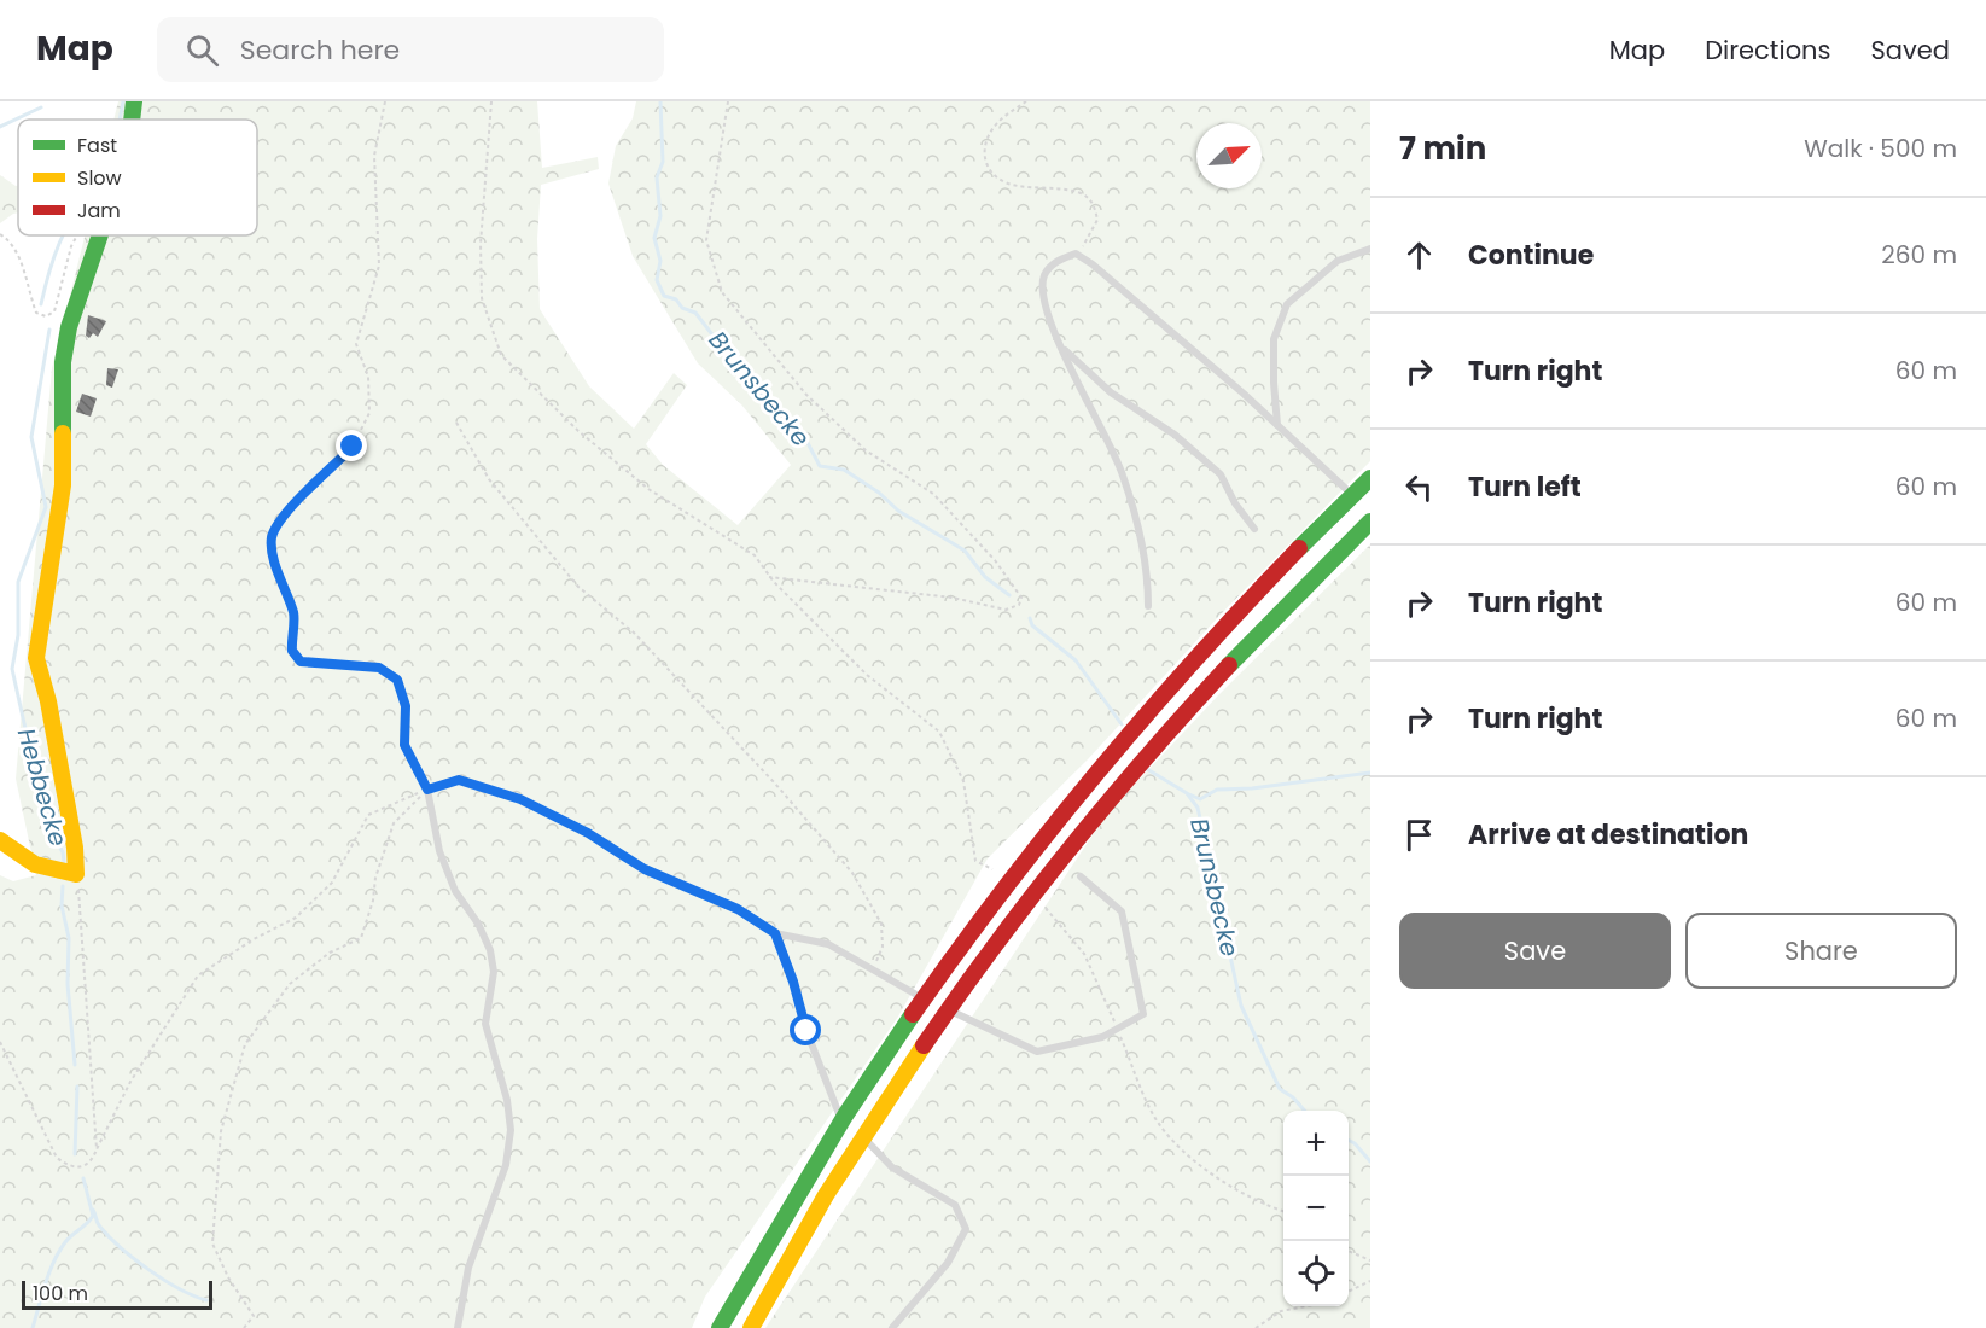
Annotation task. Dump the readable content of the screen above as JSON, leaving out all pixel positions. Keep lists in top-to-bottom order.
{
  "water": ["Brunsbecke", "Hebbecke"],
  "legend": ["Fast", "Slow", "Jam"],
  "scale_bar": "100 m",
  "north": "top right",
  "page": {
    "header": "Map",
    "search": "Search here",
    "nav": ["Map", "Directions", "Saved"],
    "heading": ["7 min", "Walk · 500 m"],
    "list": [
      ["Continue", "260 m"],
      ["Turn right", "60 m"],
      ["Turn left", "60 m"],
      ["Turn right", "60 m"],
      ["Turn right", "60 m"],
      "Arrive at destination"
    ],
    "buttons": ["Save", "Share"],
    "map_buttons": ["+", "−"],
    "scale": "100 m"
  }
}
